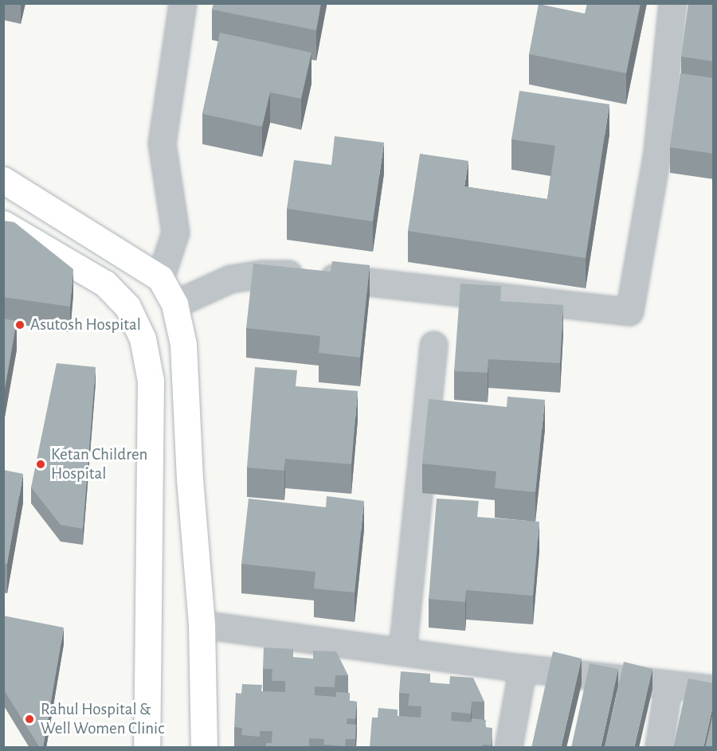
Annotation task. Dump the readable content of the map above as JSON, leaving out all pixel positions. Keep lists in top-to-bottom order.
{
  "places": ["Asutosh Hospital", "Ketan Children Hospital", "Rahul Hospital & Well Women Clinic"]
}
